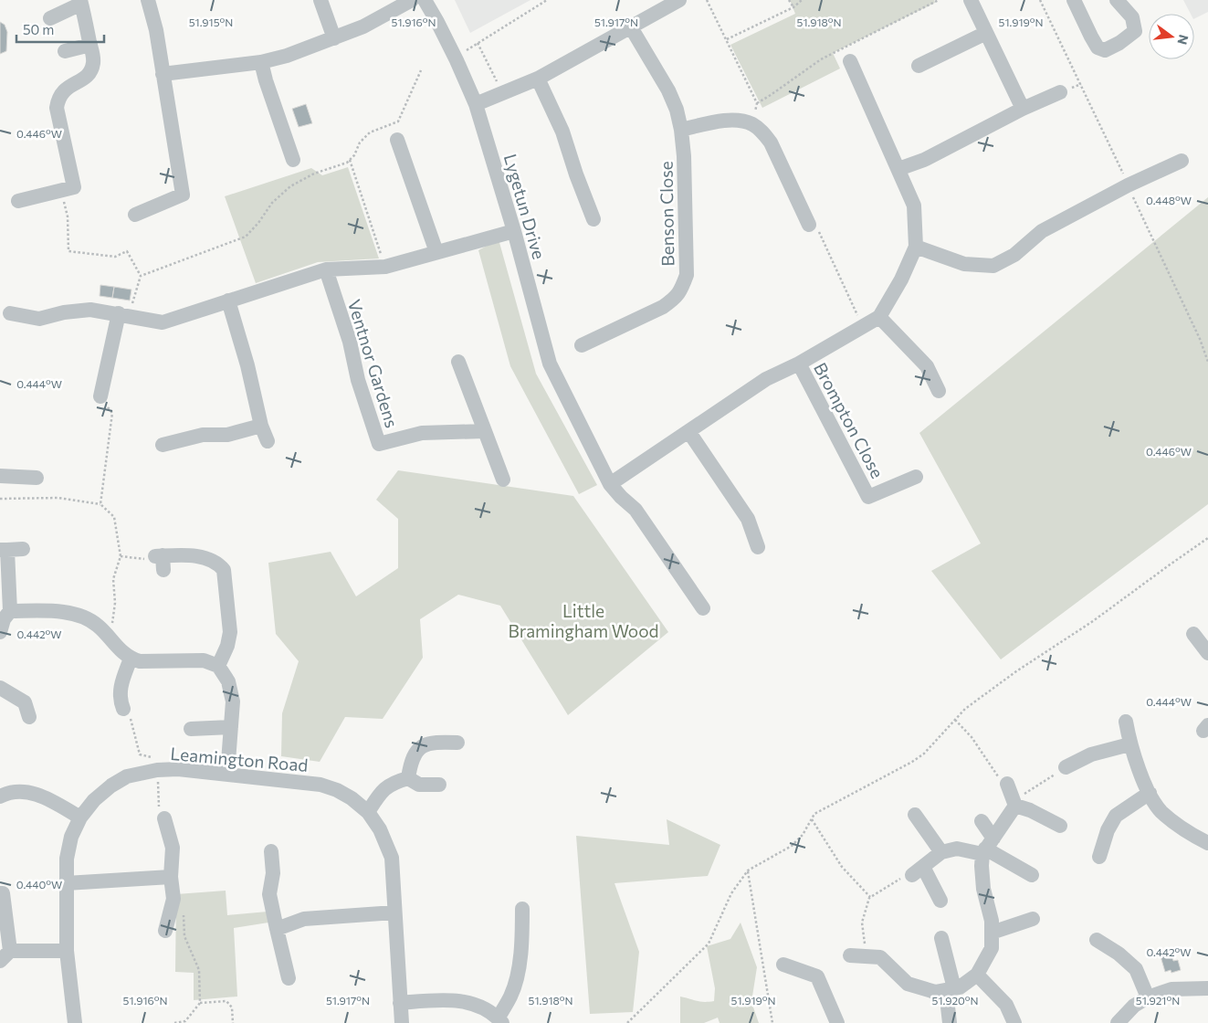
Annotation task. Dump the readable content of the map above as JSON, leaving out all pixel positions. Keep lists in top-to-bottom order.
{
  "streets": {
    "street": [
      "Lygetun Drive",
      "Benson Close",
      "Ventnor Gardens",
      "Brompton Close",
      "Leamington Road"
    ]
  },
  "crossings": [
    ["Lygetun Drive", "Brompton Close"]
  ],
  "parks": ["Little Bramingham Wood"],
  "scale_bar": "50 m",
  "north": "right",
  "coordinates": [
    "51.915°N",
    "51.916°N",
    "51.917°N",
    "51.918°N",
    "51.919°N",
    "0.446°W",
    "0.448°W",
    "0.444°W",
    "0.442°W",
    "0.440°W",
    "51.920°N",
    "51.921°N"
  ]
}
